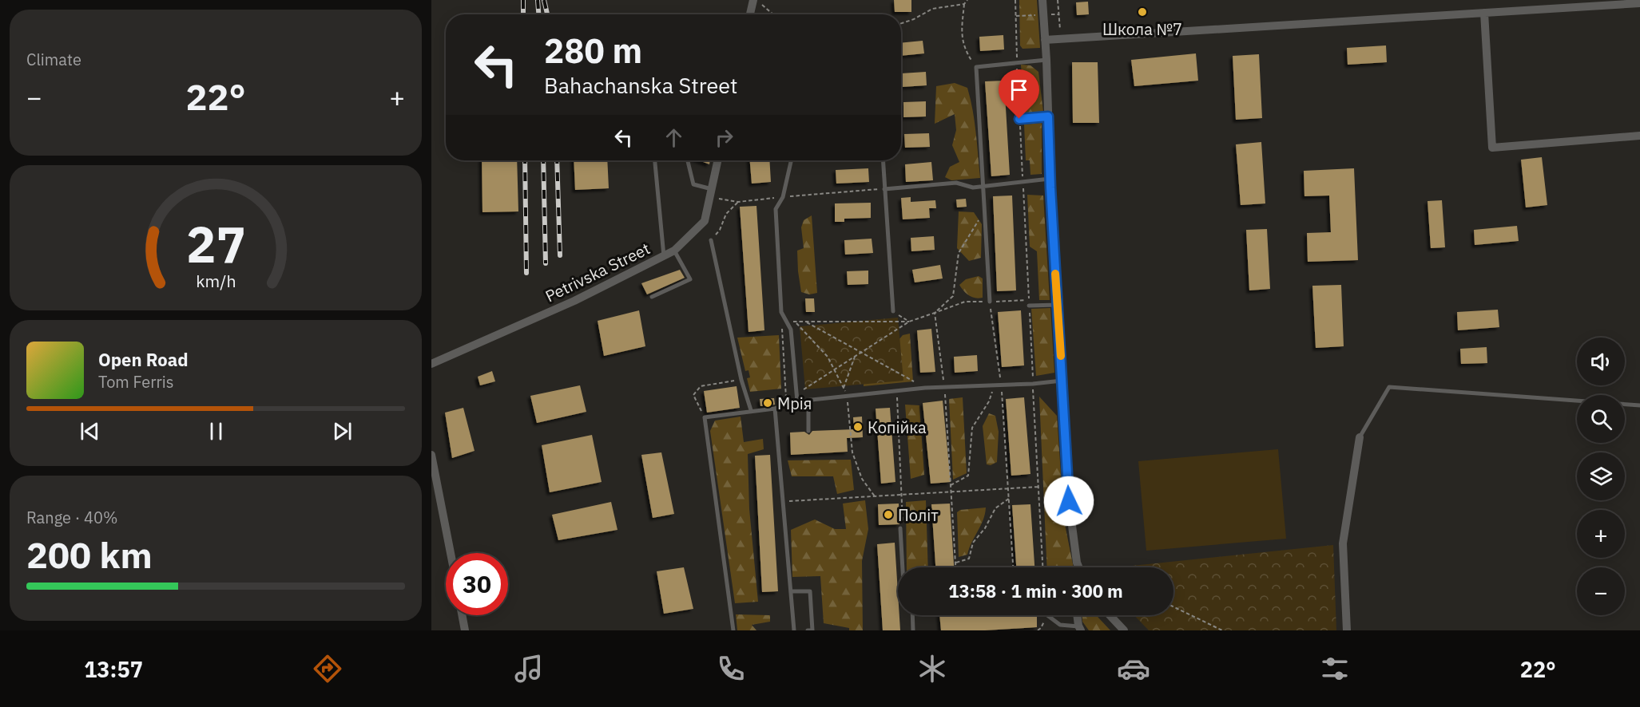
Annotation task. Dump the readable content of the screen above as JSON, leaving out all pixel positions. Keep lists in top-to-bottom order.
{
  "streets": {
    "street": ["Petrivska Street"]
  },
  "places": [
    "Школа №7",
    "Мрія",
    "Копійка",
    "Політ"
  ],
  "page": {
    "tile": [
      "Climate",
      ["Range · 40%", "200 km"]
    ],
    "turn": ["280 m", "Bahachanska Street"],
    "heat": ["−", "22°", "+"],
    "map_buttons": ["+", "−"],
    "song": ["Open Road", "Tom Ferris"],
    "limit": "30",
    "trip": "13:58 · 1 min · 300 m",
    "tabs": ["13:57", "22°"],
    "gauge": ["27", "km/h"]
  }
}
